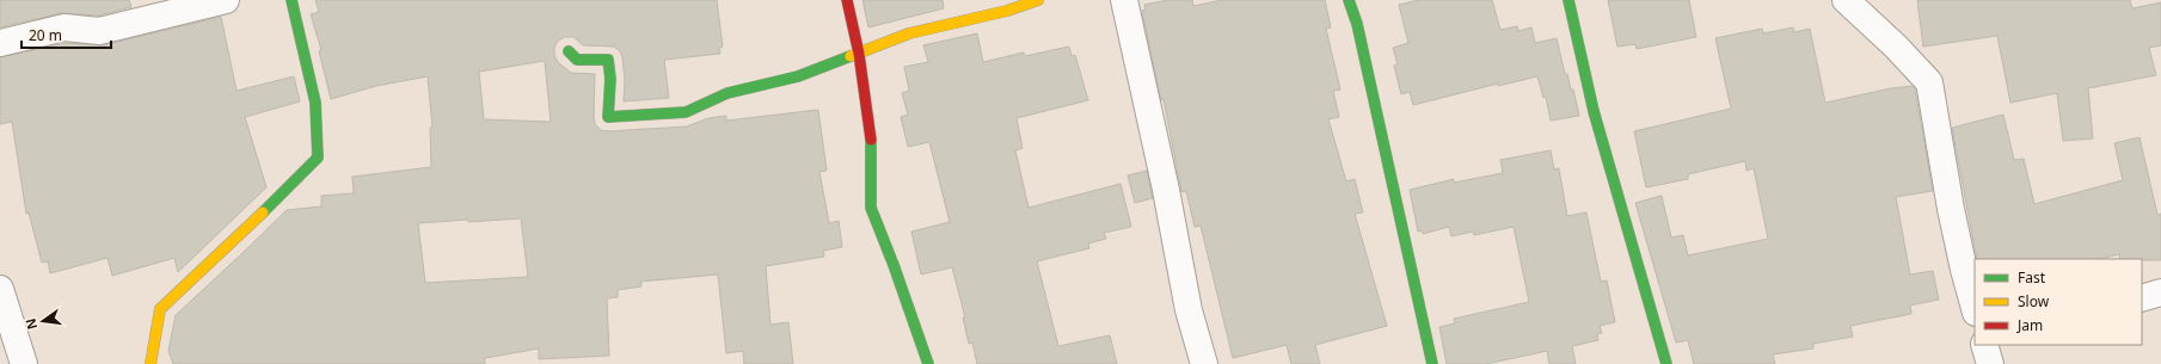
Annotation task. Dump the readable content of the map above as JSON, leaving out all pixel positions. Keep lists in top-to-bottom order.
{
  "legend": ["Fast", "Slow", "Jam"],
  "scale_bar": "20 m",
  "north": "left"
}
